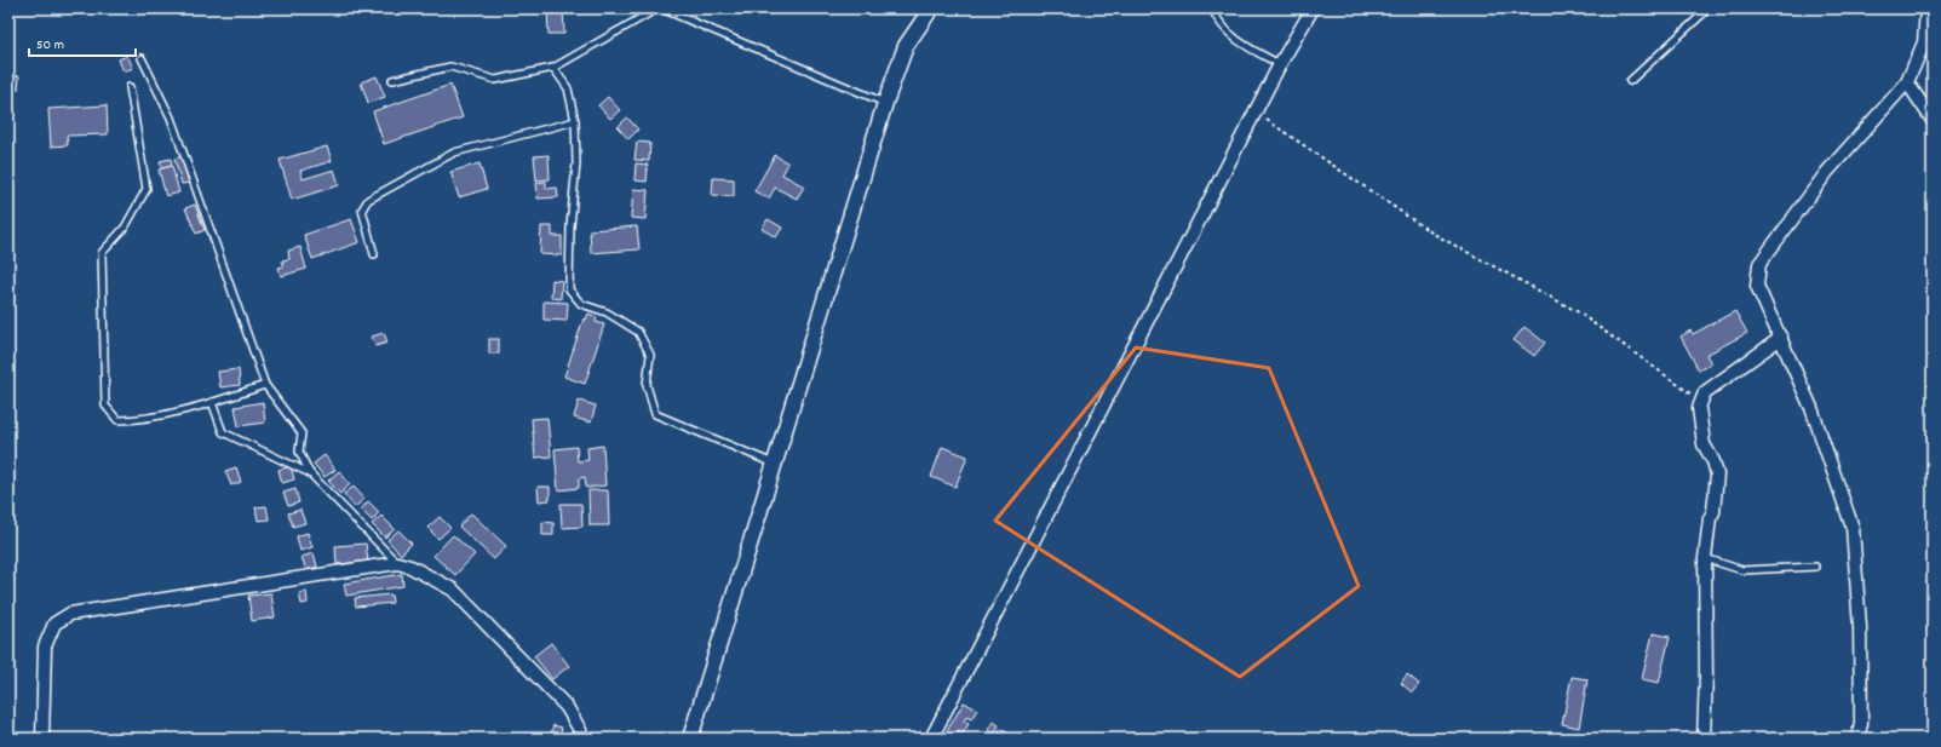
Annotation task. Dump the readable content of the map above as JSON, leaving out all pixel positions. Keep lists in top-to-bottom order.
{
  "scale_bar": "50 m"
}
